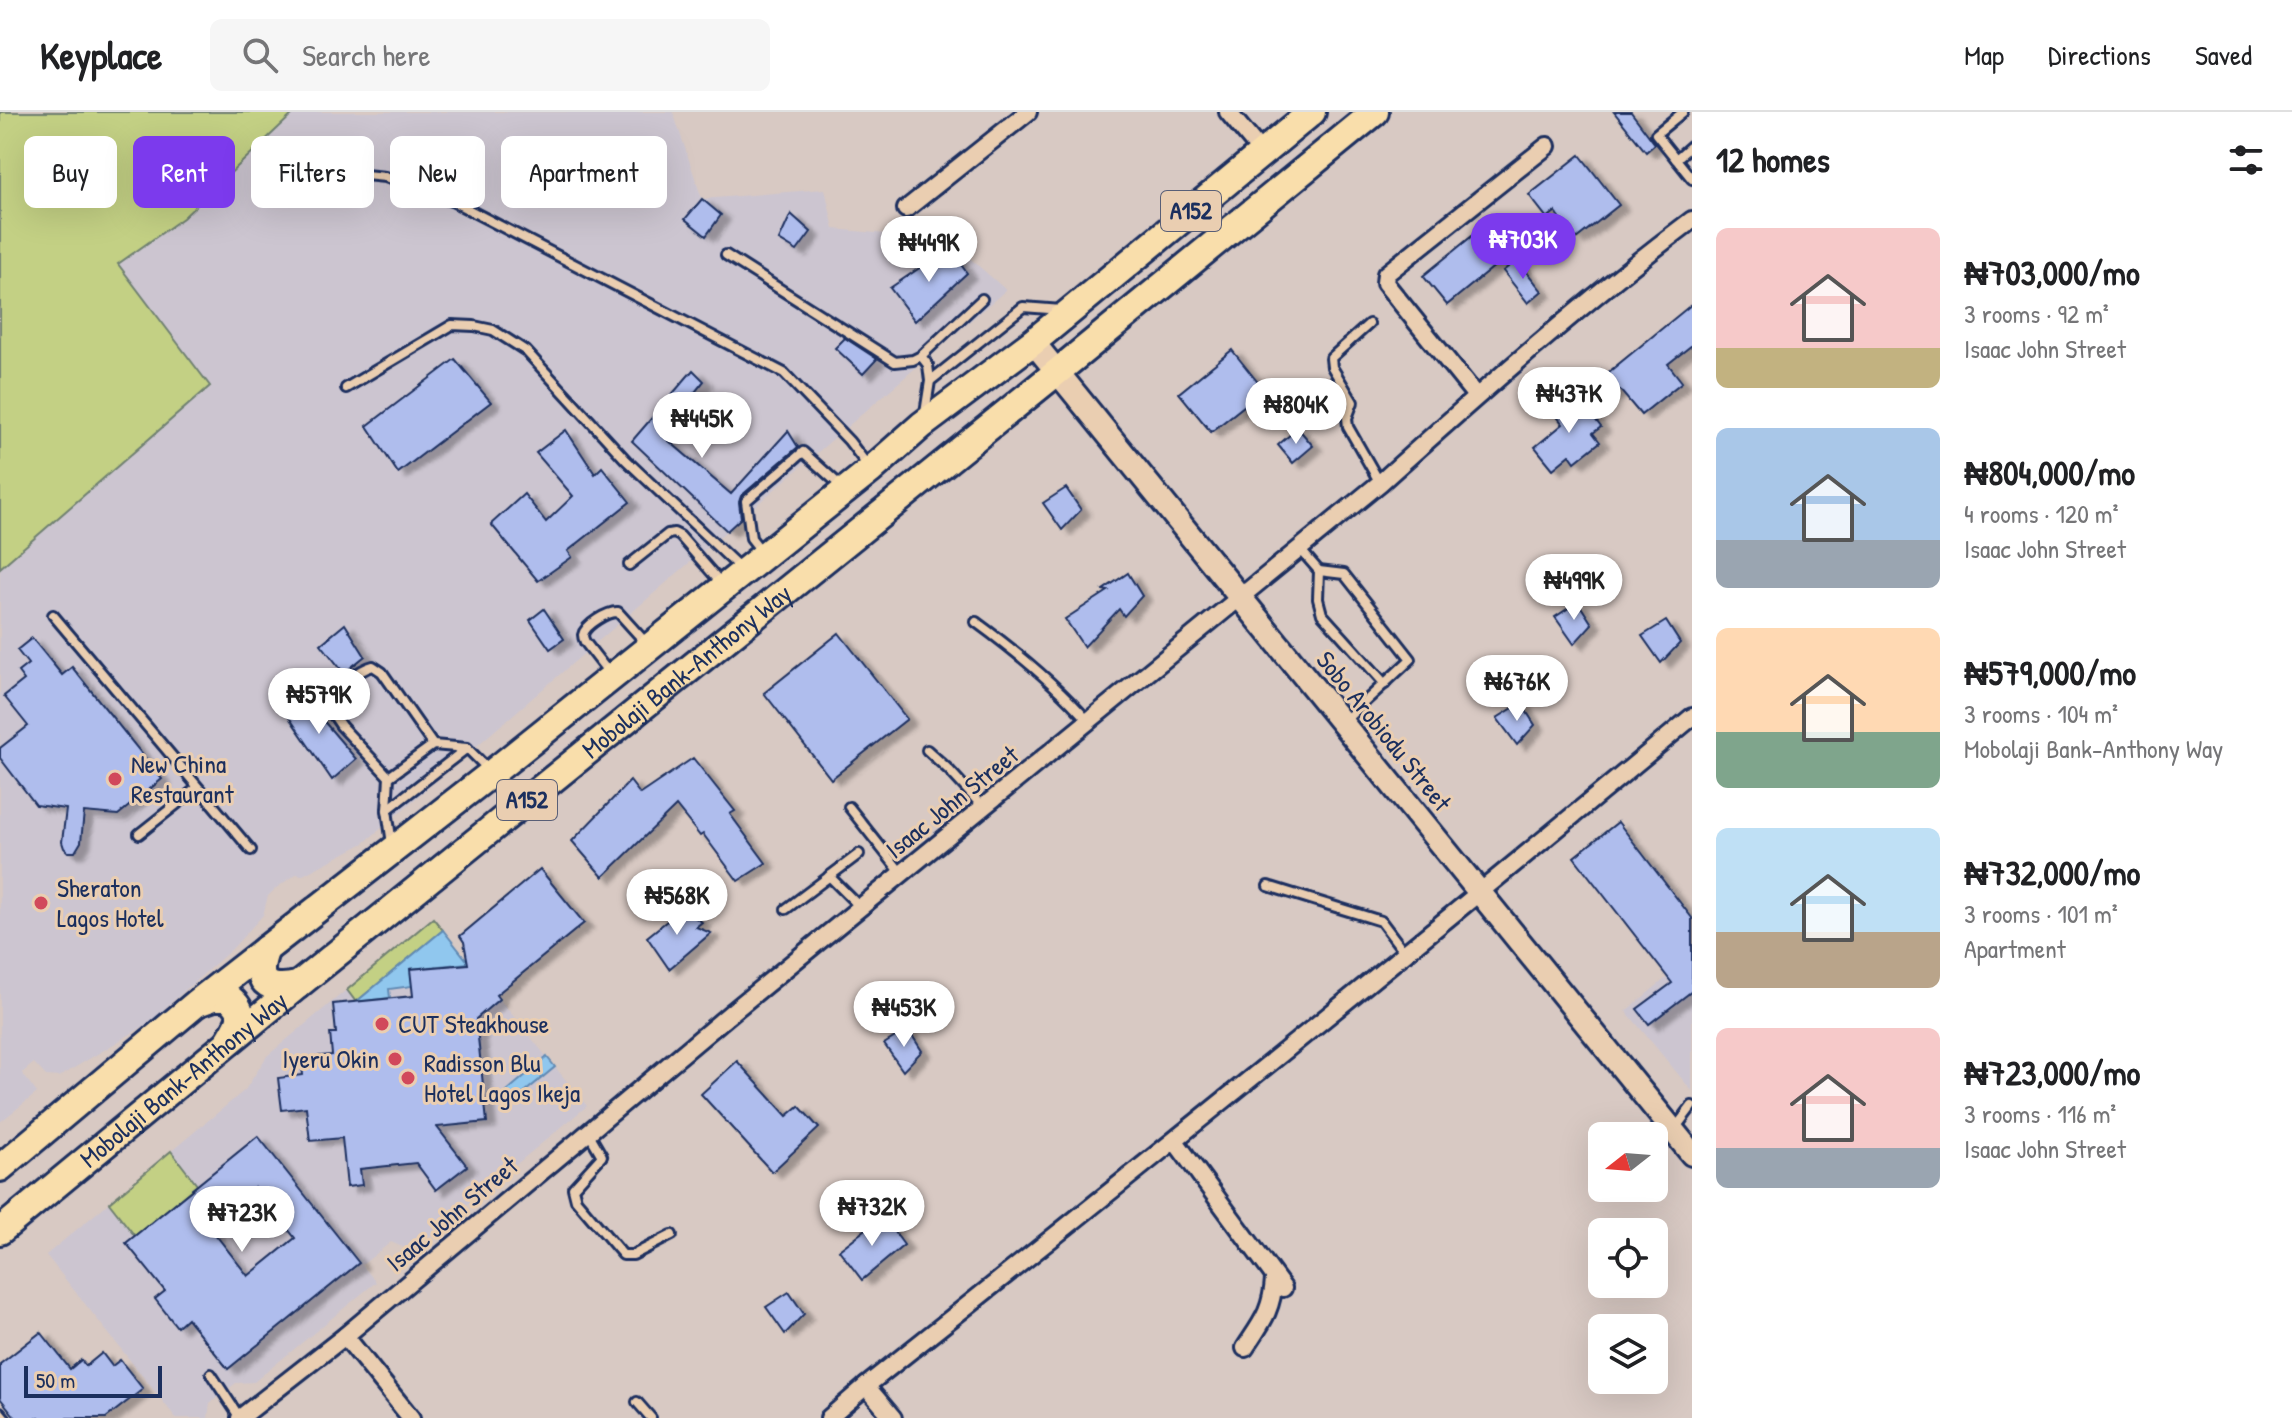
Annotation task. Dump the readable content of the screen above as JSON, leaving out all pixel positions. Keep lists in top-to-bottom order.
{
  "streets": {
    "main road": ["A152", "Mobolaji Bank-Anthony Way"],
    "street": ["Sobo Arobiodu Street", "Isaac John Street"]
  },
  "crossings": [
    ["Mobolaji Bank-Anthony Way", "Sobo Arobiodu Street"],
    ["Sobo Arobiodu Street", "Isaac John Street"]
  ],
  "places": [
    "New China Restaurant",
    "Sheraton Lagos Hotel",
    "CUT Steakhouse",
    "Iyeru Okin",
    "Radisson Blu Hotel Lagos Ikeja"
  ],
  "scale_bar": "50 m",
  "north": "left",
  "page": {
    "header": "Keyplace",
    "search": "Search here",
    "nav": ["Map", "Directions", "Saved"],
    "heading": "12 homes",
    "chip": [
      "Buy",
      "Rent",
      "Filters",
      "New",
      "Apartment"
    ],
    "list": [
      {
        "name": "₦703,000/mo",
        "note": "3 rooms · 92 m² · Isaac John Street"
      },
      {
        "name": "₦804,000/mo",
        "note": "4 rooms · 120 m² · Isaac John Street"
      },
      {
        "name": "₦579,000/mo",
        "note": "3 rooms · 104 m² · Mobolaji Bank-Anthony Way"
      },
      {
        "name": "₦732,000/mo",
        "note": "3 rooms · 101 m² · Apartment"
      },
      {
        "name": "₦723,000/mo",
        "note": "3 rooms · 116 m² · Isaac John Street"
      }
    ],
    "price": [
      "₦703K",
      "₦449K",
      "₦437K",
      "₦804K",
      "₦445K",
      "₦499K",
      "₦676K",
      "₦579K",
      "₦568K",
      "₦453K",
      "₦732K",
      "₦723K"
    ],
    "scale": "50 m"
  }
}
